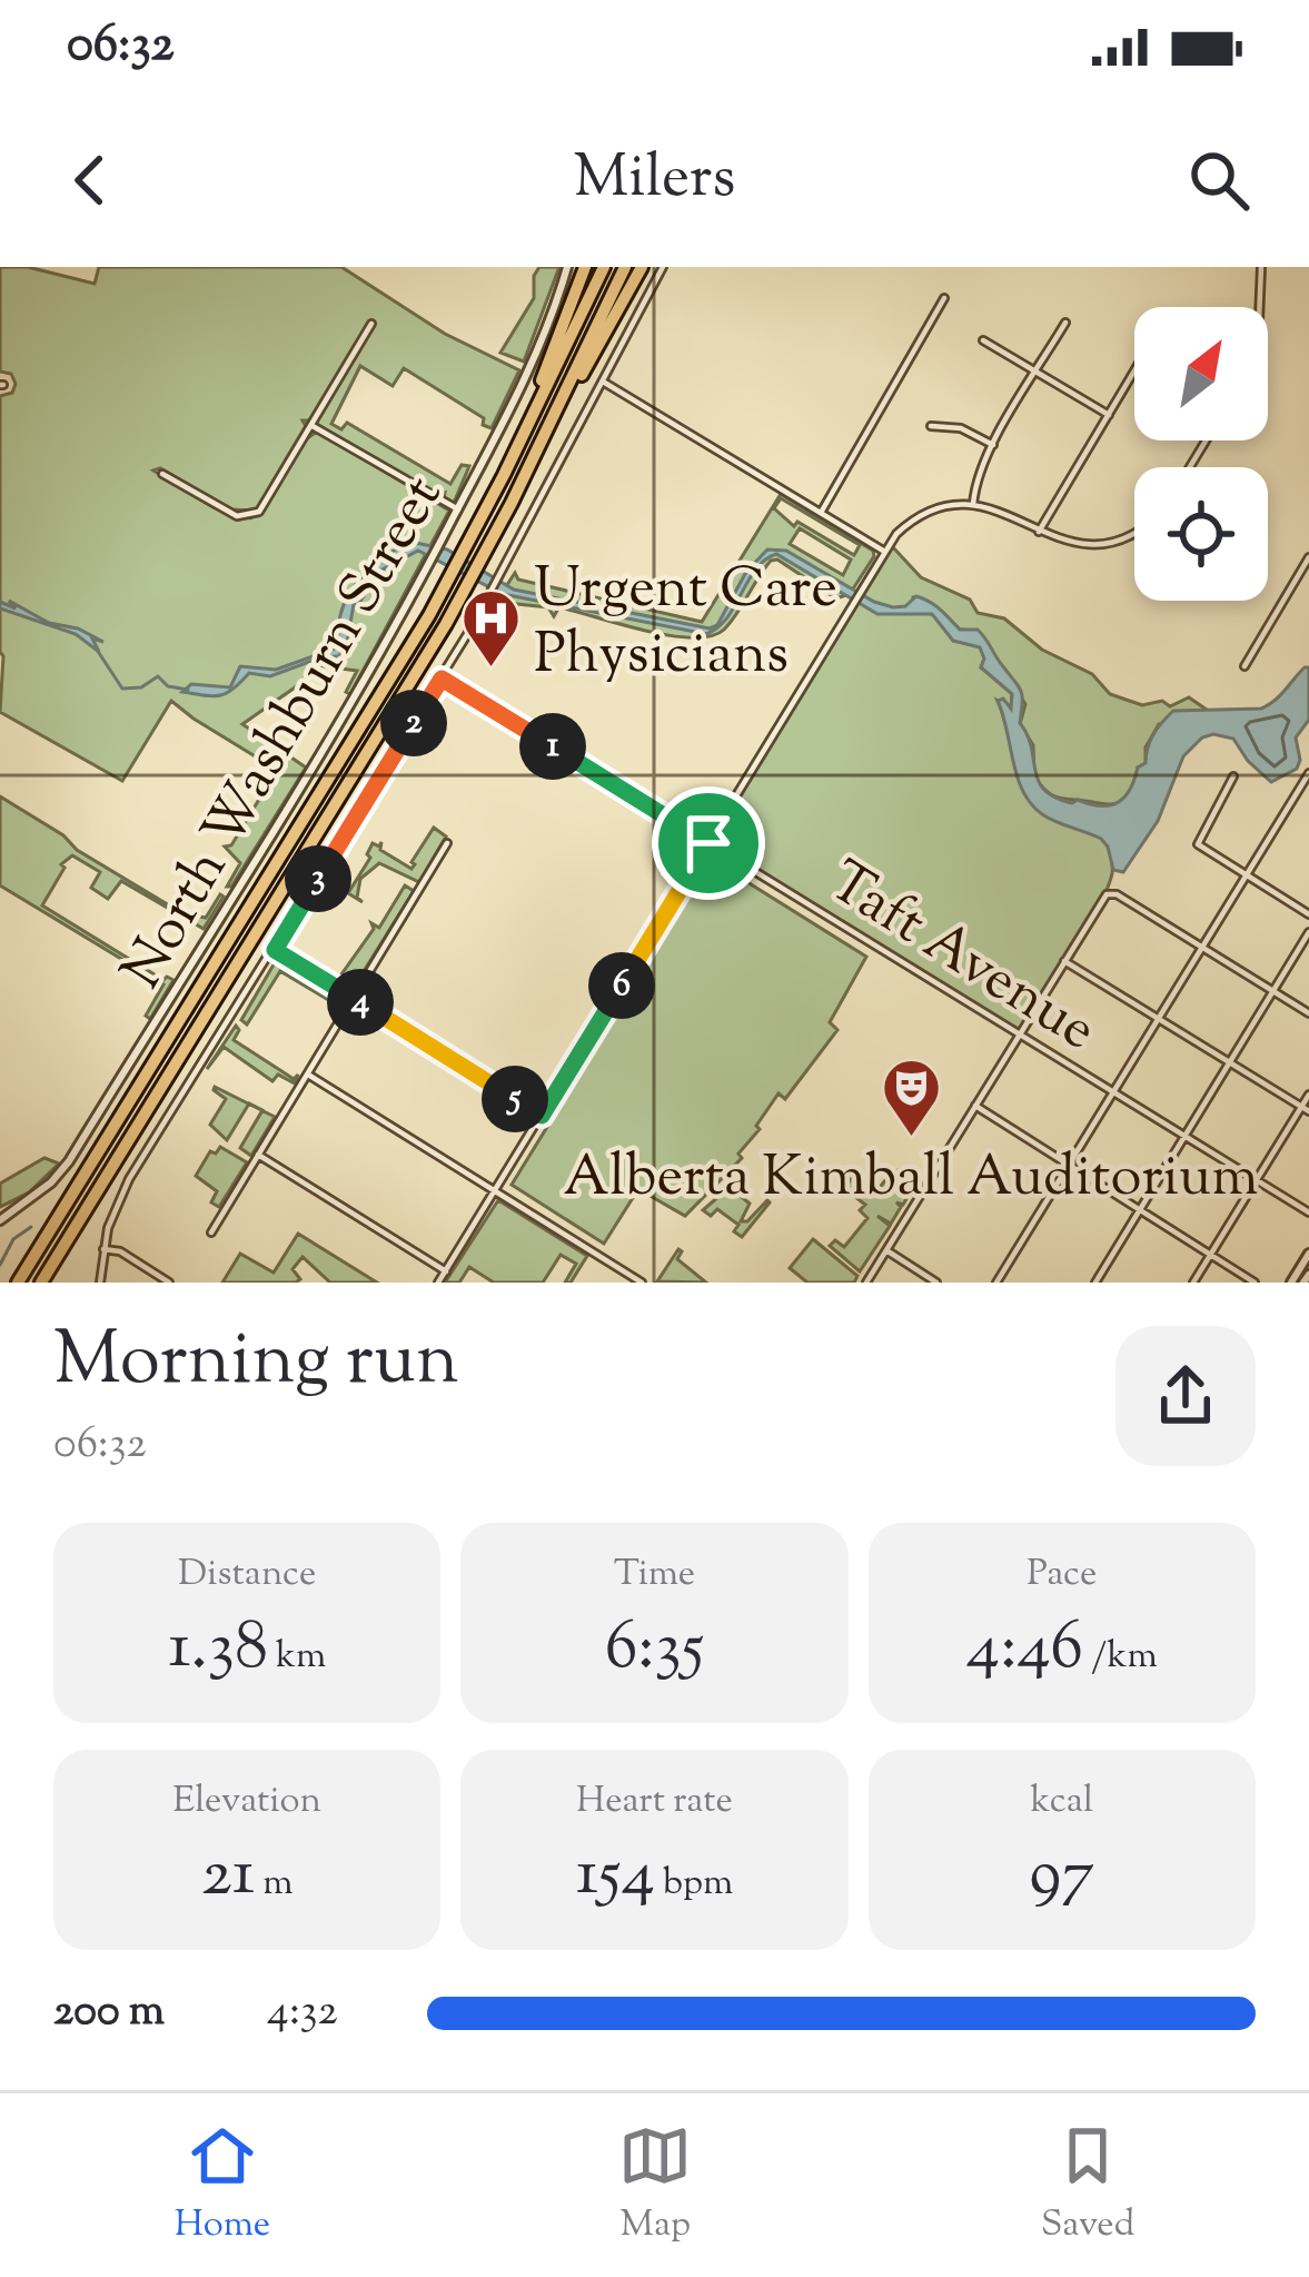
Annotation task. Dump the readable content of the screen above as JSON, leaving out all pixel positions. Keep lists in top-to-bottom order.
{
  "streets": {
    "street": ["North Washburn Street", "Taft Avenue"]
  },
  "places": {
    "hospital": ["Urgent Care Physicians"],
    "theatre": ["Alberta Kimball Auditorium"]
  },
  "north": "top right",
  "page": {
    "status": "06:32",
    "header": "Milers",
    "pins": [
      "2",
      "1",
      "3",
      "6",
      "4",
      "5"
    ],
    "heading": ["Morning run", "06:32"],
    "stats": [
      ["Distance", "1.38 km"],
      ["Time", "6:35"],
      ["Pace", "4:46 /km"],
      ["Elevation", "21 m"],
      ["Heart rate", "154 bpm"],
      ["kcal", "97"]
    ],
    "list": [
      {
        "name": "200 m",
        "note": "4:32"
      }
    ],
    "tabs": ["Home", "Map", "Saved"]
  }
}
